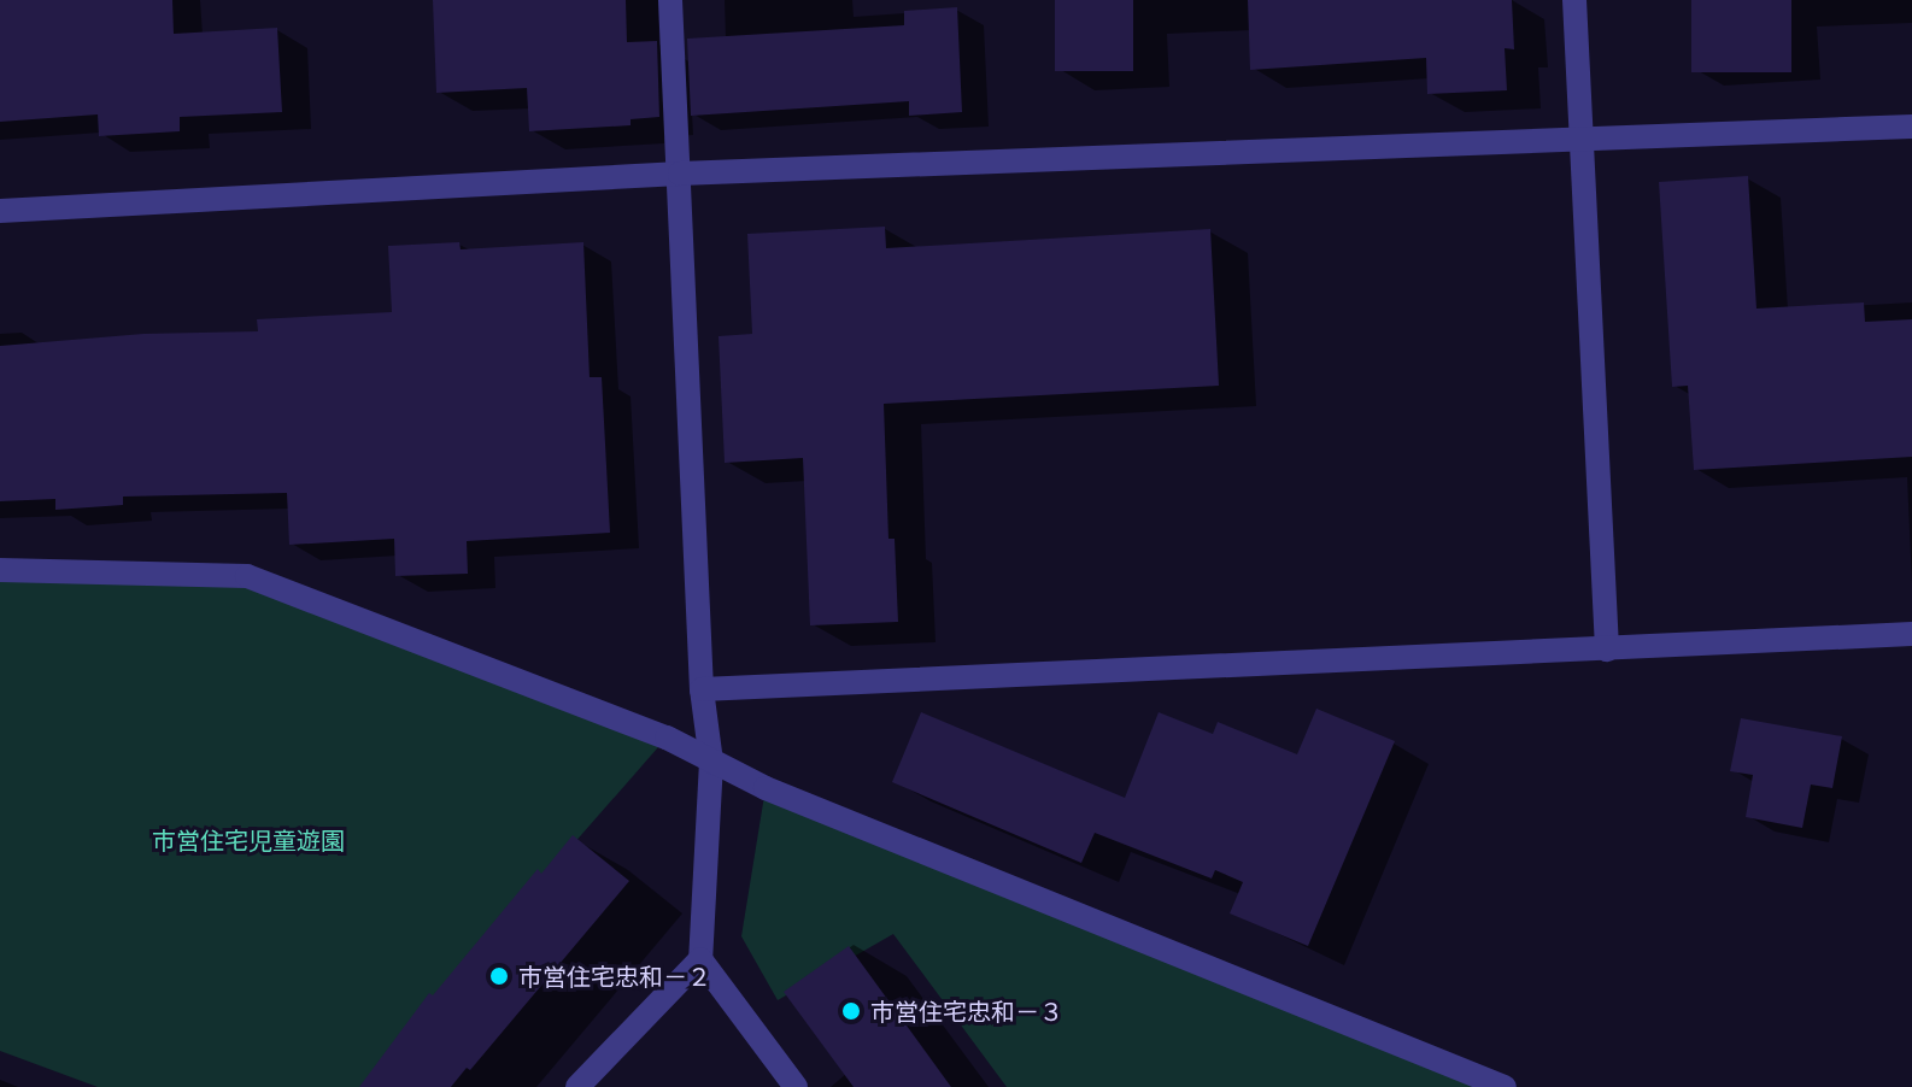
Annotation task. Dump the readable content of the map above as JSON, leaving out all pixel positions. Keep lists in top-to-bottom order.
{
  "parks": ["市営住宅児童遊園"],
  "places": ["市営住宅忠和－２", "市営住宅忠和－３"]
}
